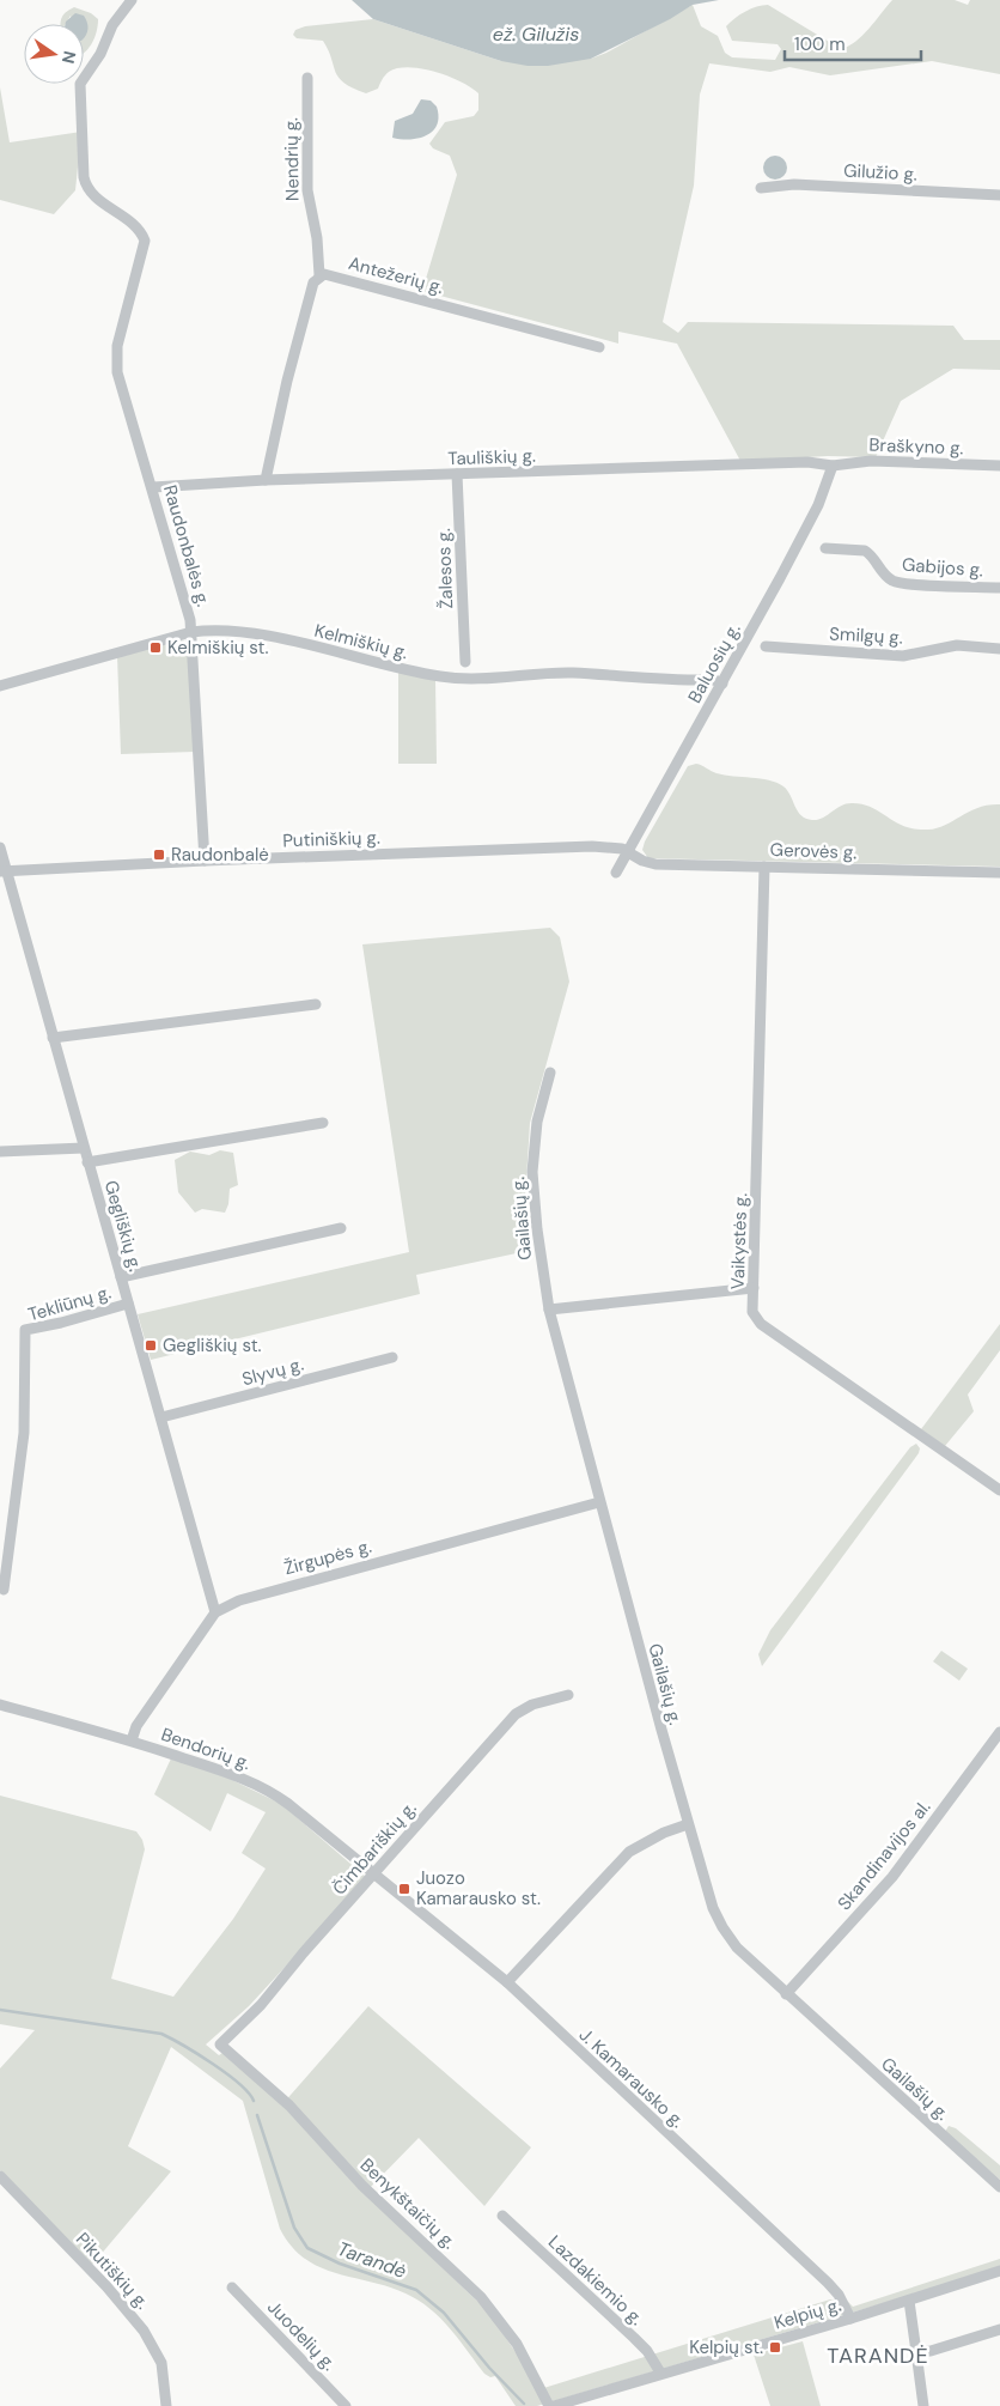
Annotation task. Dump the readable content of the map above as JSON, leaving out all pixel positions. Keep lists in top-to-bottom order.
{
  "streets": {
    "street": [
      "Nendrių g.",
      "Gilužio g.",
      "Antežerių g.",
      "Braškyno g.",
      "Tauliškių g.",
      "Raudonbalės g.",
      "Gabijos g.",
      "Žalesos g.",
      "Smilgų g.",
      "Kelmiškių g.",
      "Baluosių g.",
      "Putiniškių g.",
      "Gerovės g.",
      "Gailašių g.",
      "Gegliškių g.",
      "Vaikystės g.",
      "Tekliūnų g.",
      "Slyvų g.",
      "Žirgupės g.",
      "Bendorių g.",
      "Čimbariškių g.",
      "Skandinavijos al.",
      "J. Kamarausko g.",
      "Benykštaičių g.",
      "Pikutiškių g.",
      "Lazdakiemio g.",
      "Kelpių g.",
      "Juodelių g."
    ]
  },
  "crossings": [
    ["Nendrių g.", "Antežerių g."],
    ["Antežerių g.", "Tauliškių g."],
    ["Braškyno g.", "Tauliškių g."],
    ["Braškyno g.", "Baluosių g."],
    ["Tauliškių g.", "Raudonbalės g."],
    ["Tauliškių g.", "Žalesos g."],
    ["Tauliškių g.", "Baluosių g."],
    ["Raudonbalės g.", "Kelmiškių g."],
    ["Raudonbalės g.", "Putiniškių g."],
    ["Kelmiškių g.", "Baluosių g."],
    ["Baluosių g.", "Putiniškių g."],
    ["Baluosių g.", "Gerovės g."],
    ["Putiniškių g.", "Gerovės g."],
    ["Putiniškių g.", "Gegliškių g."],
    ["Gerovės g.", "Vaikystės g."],
    ["Gailašių g.", "Žirgupės g."],
    ["Gailašių g.", "Skandinavijos al."],
    ["Gegliškių g.", "Tekliūnų g."],
    ["Gegliškių g.", "Slyvų g."],
    ["Gegliškių g.", "Žirgupės g."],
    ["Žirgupės g.", "Bendorių g."],
    ["Bendorių g.", "Čimbariškių g."],
    ["Bendorių g.", "J. Kamarausko g."],
    ["Čimbariškių g.", "J. Kamarausko g."],
    ["Čimbariškių g.", "Benykštaičių g."],
    ["J. Kamarausko g.", "Kelpių g."],
    ["Lazdakiemio g.", "Kelpių g."]
  ],
  "districts": ["TARANDĖ"],
  "water": ["ež. Gilužis", "Tarandė"],
  "places": {
    "transit": [
      "Kelmiškių st.",
      "Raudonbalė",
      "Gegliškių st.",
      "Juozo Kamarausko st.",
      "Kelpių st."
    ]
  },
  "scale_bar": "100 m",
  "north": "right"
}
